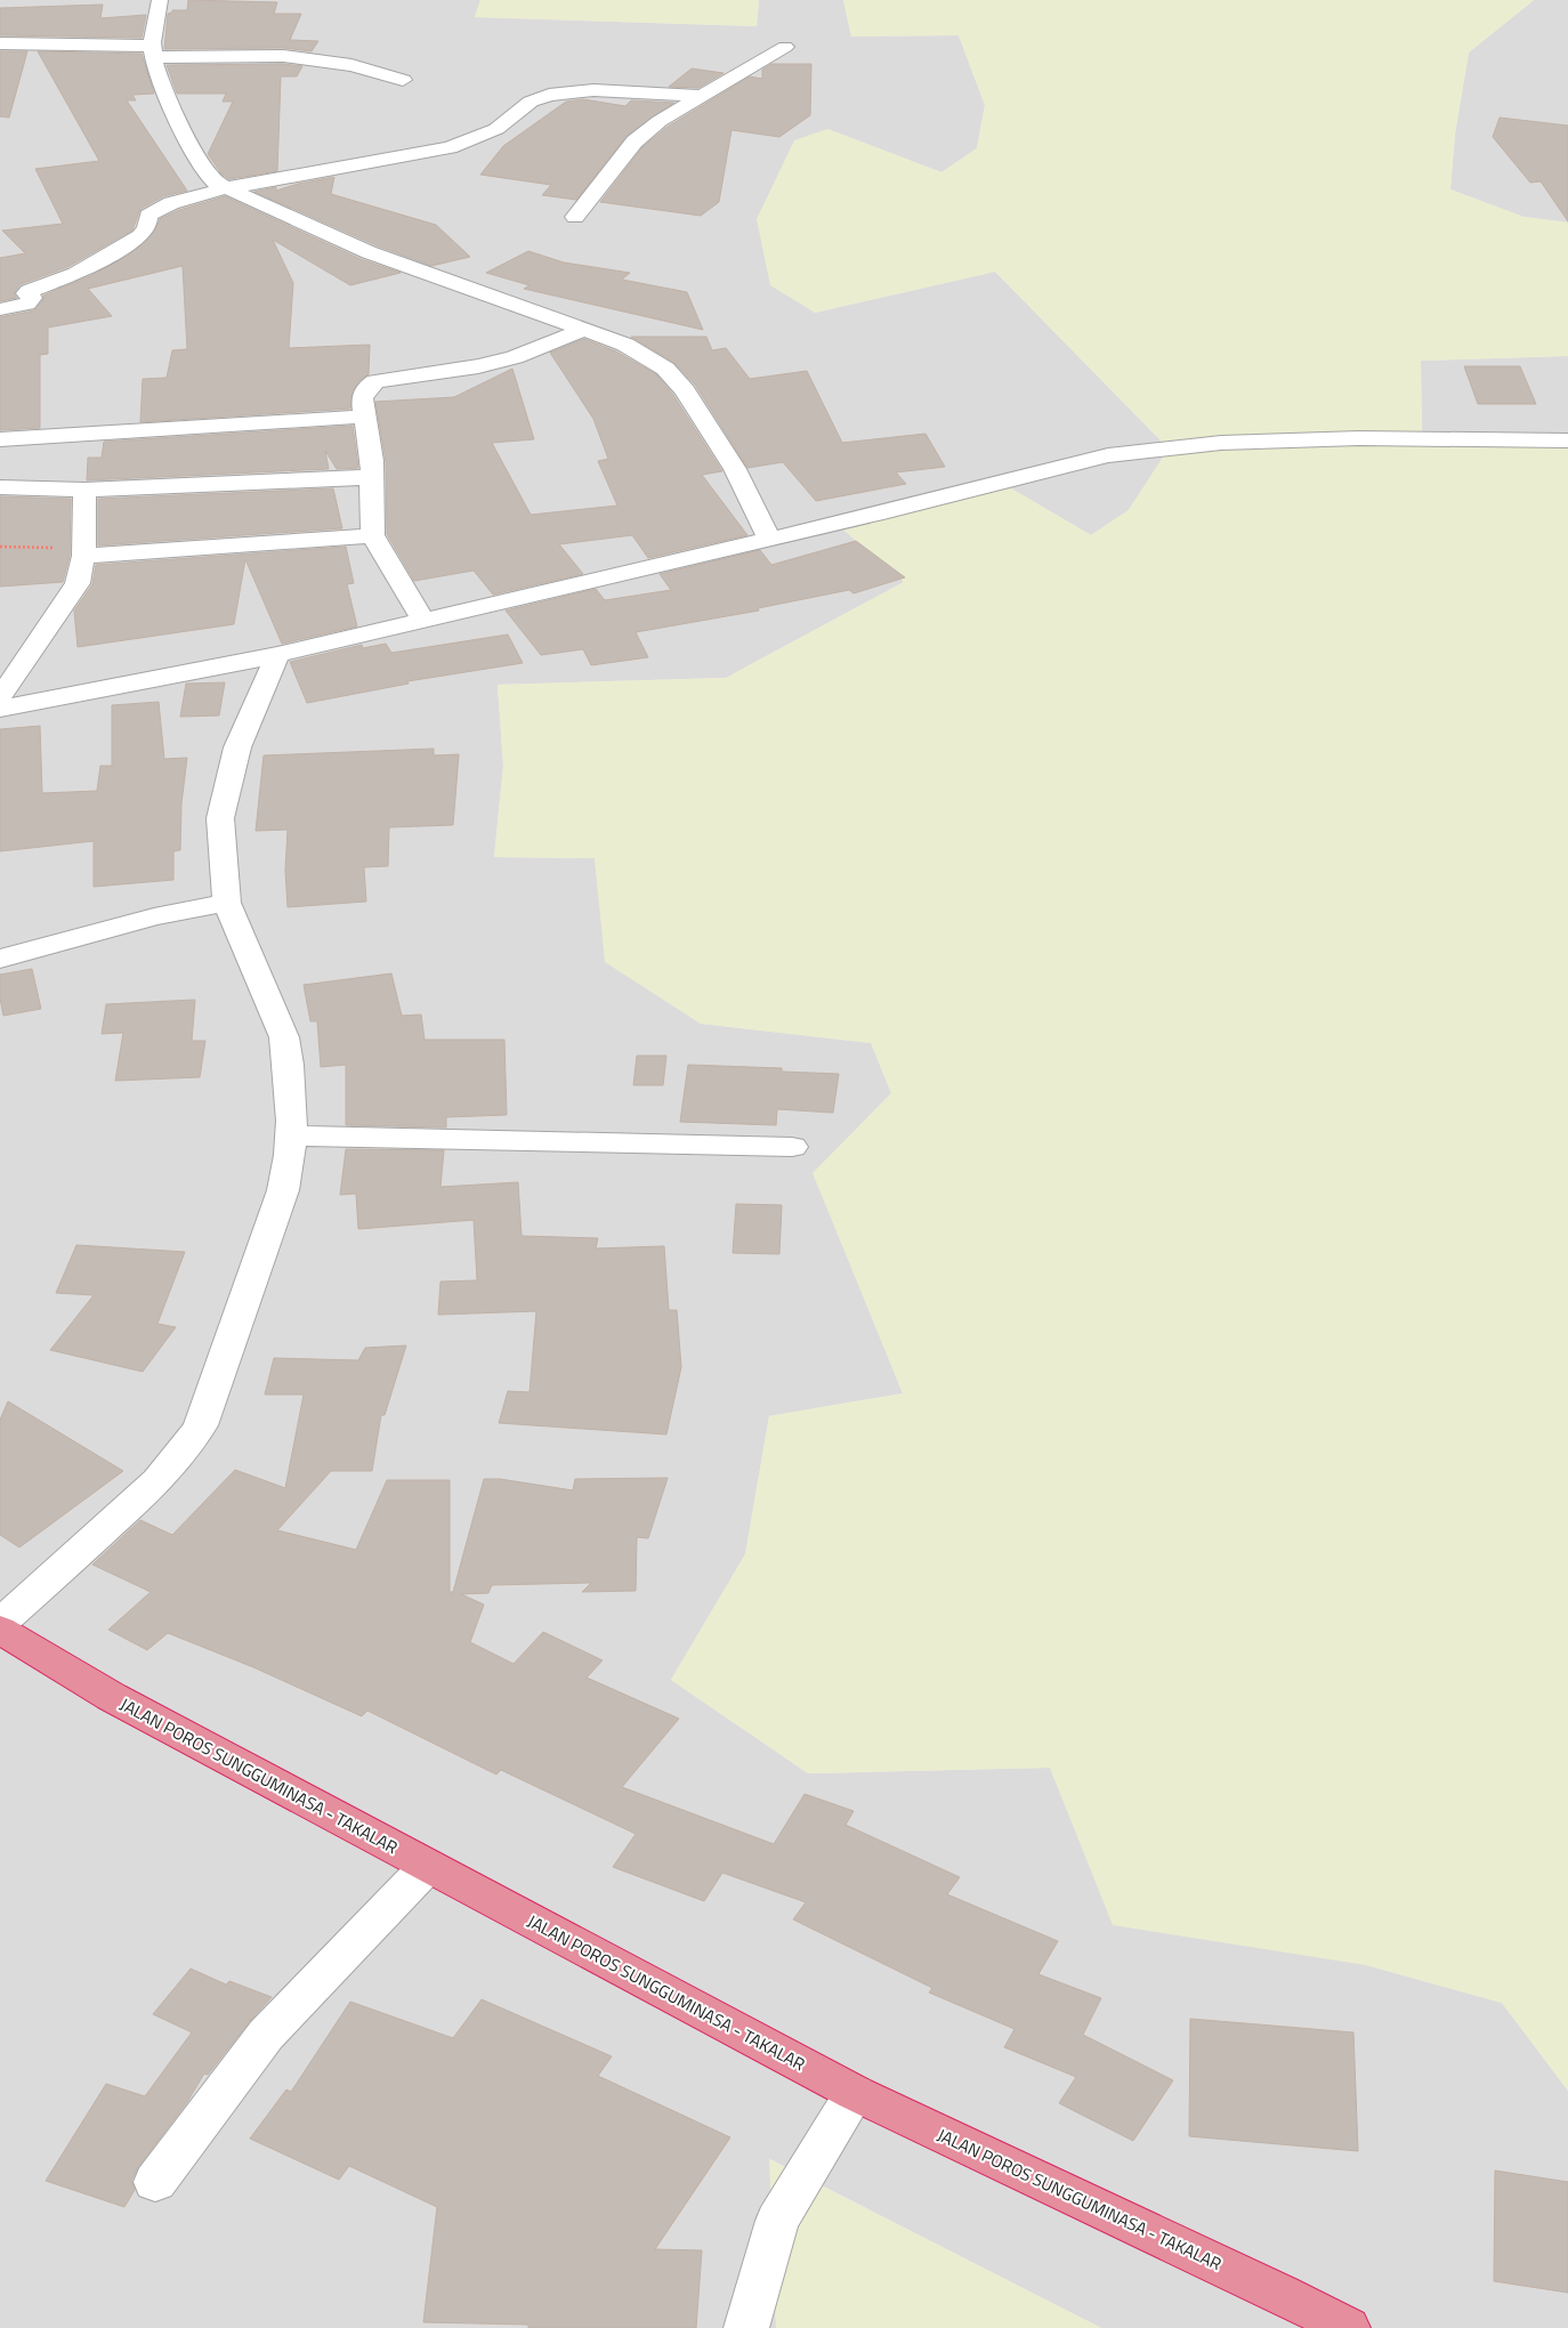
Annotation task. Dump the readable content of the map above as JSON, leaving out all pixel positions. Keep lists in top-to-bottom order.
{
  "streets": {
    "highway": ["JALAN POROS SUNGGUMINASA - TAKALAR"]
  }
}
